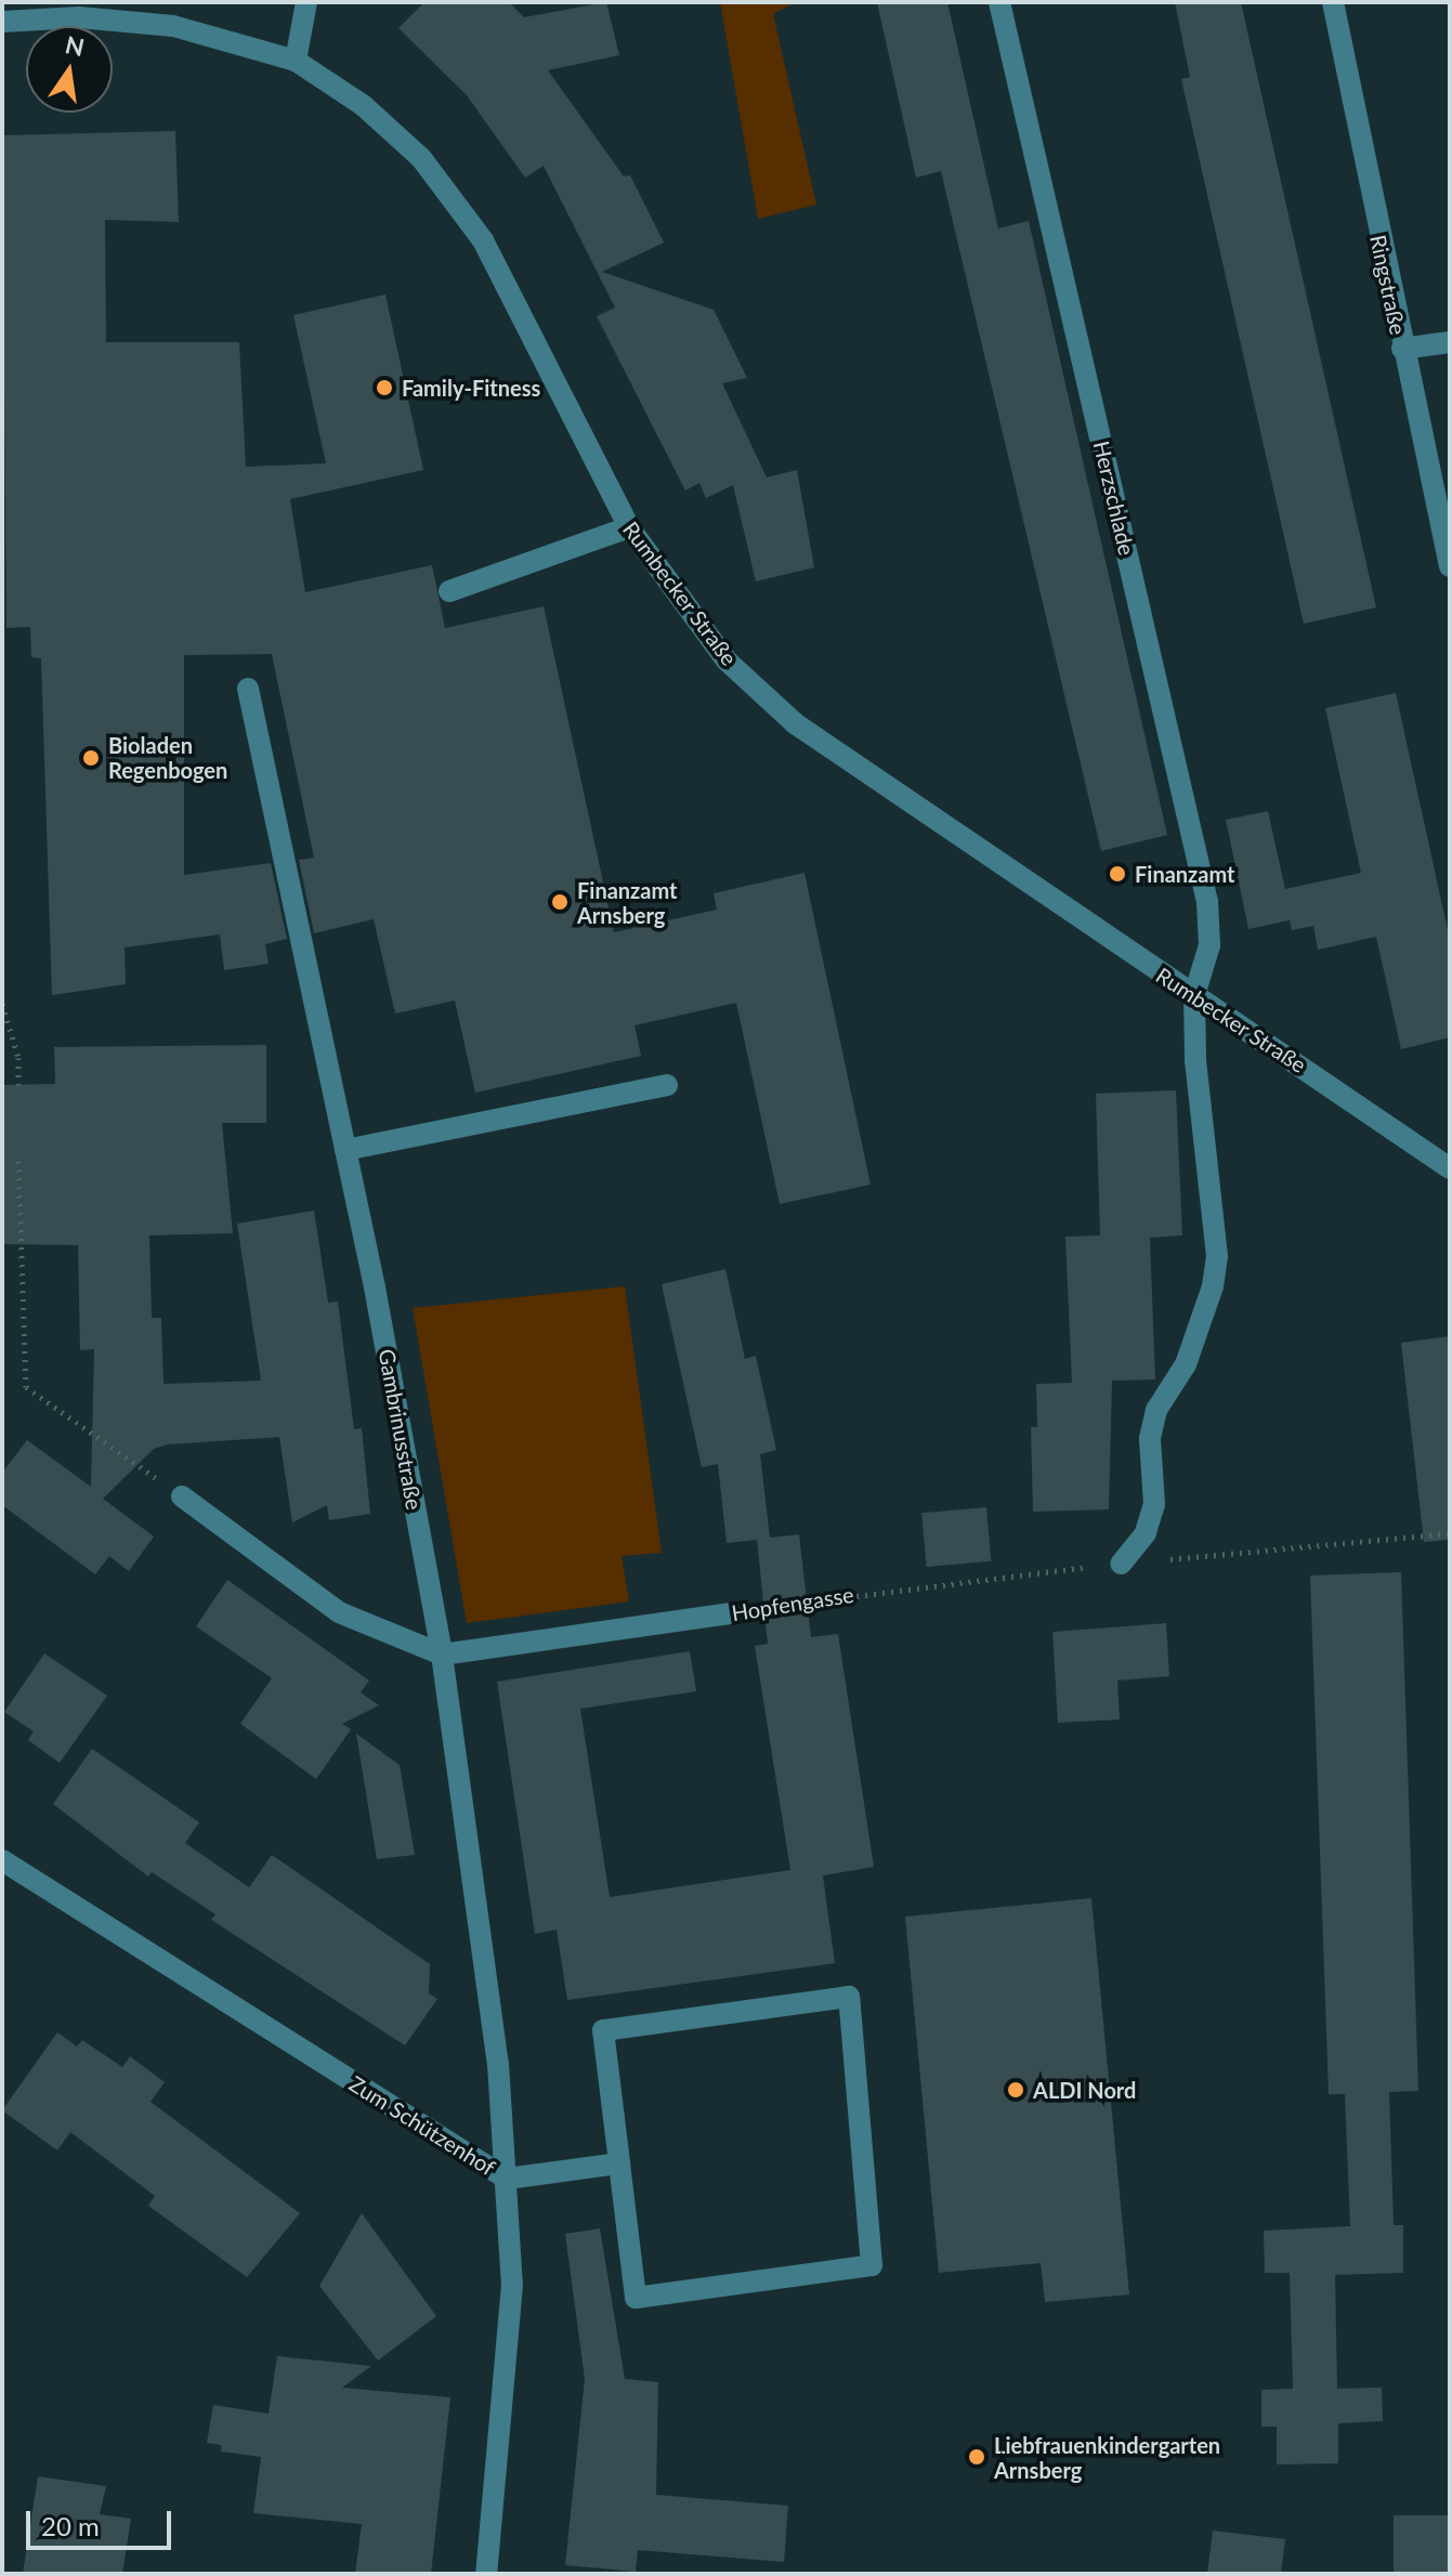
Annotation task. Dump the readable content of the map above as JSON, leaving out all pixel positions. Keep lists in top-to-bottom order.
{
  "streets": {
    "street": [
      "Ringstraße",
      "Herzschlade",
      "Rumbecker Straße",
      "Gambrinusstraße",
      "Hopfengasse",
      "Zum Schützenhof"
    ]
  },
  "crossings": [
    ["Herzschlade", "Rumbecker Straße"],
    ["Herzschlade", "Hopfengasse"],
    ["Gambrinusstraße", "Hopfengasse"],
    ["Gambrinusstraße", "Zum Schützenhof"]
  ],
  "places": [
    "Family-Fitness",
    "Bioladen Regenbogen",
    "Finanzamt",
    "Finanzamt Arnsberg",
    "ALDI Nord",
    "Liebfrauenkindergarten Arnsberg"
  ],
  "scale_bar": "20 m",
  "north": "top"
}
